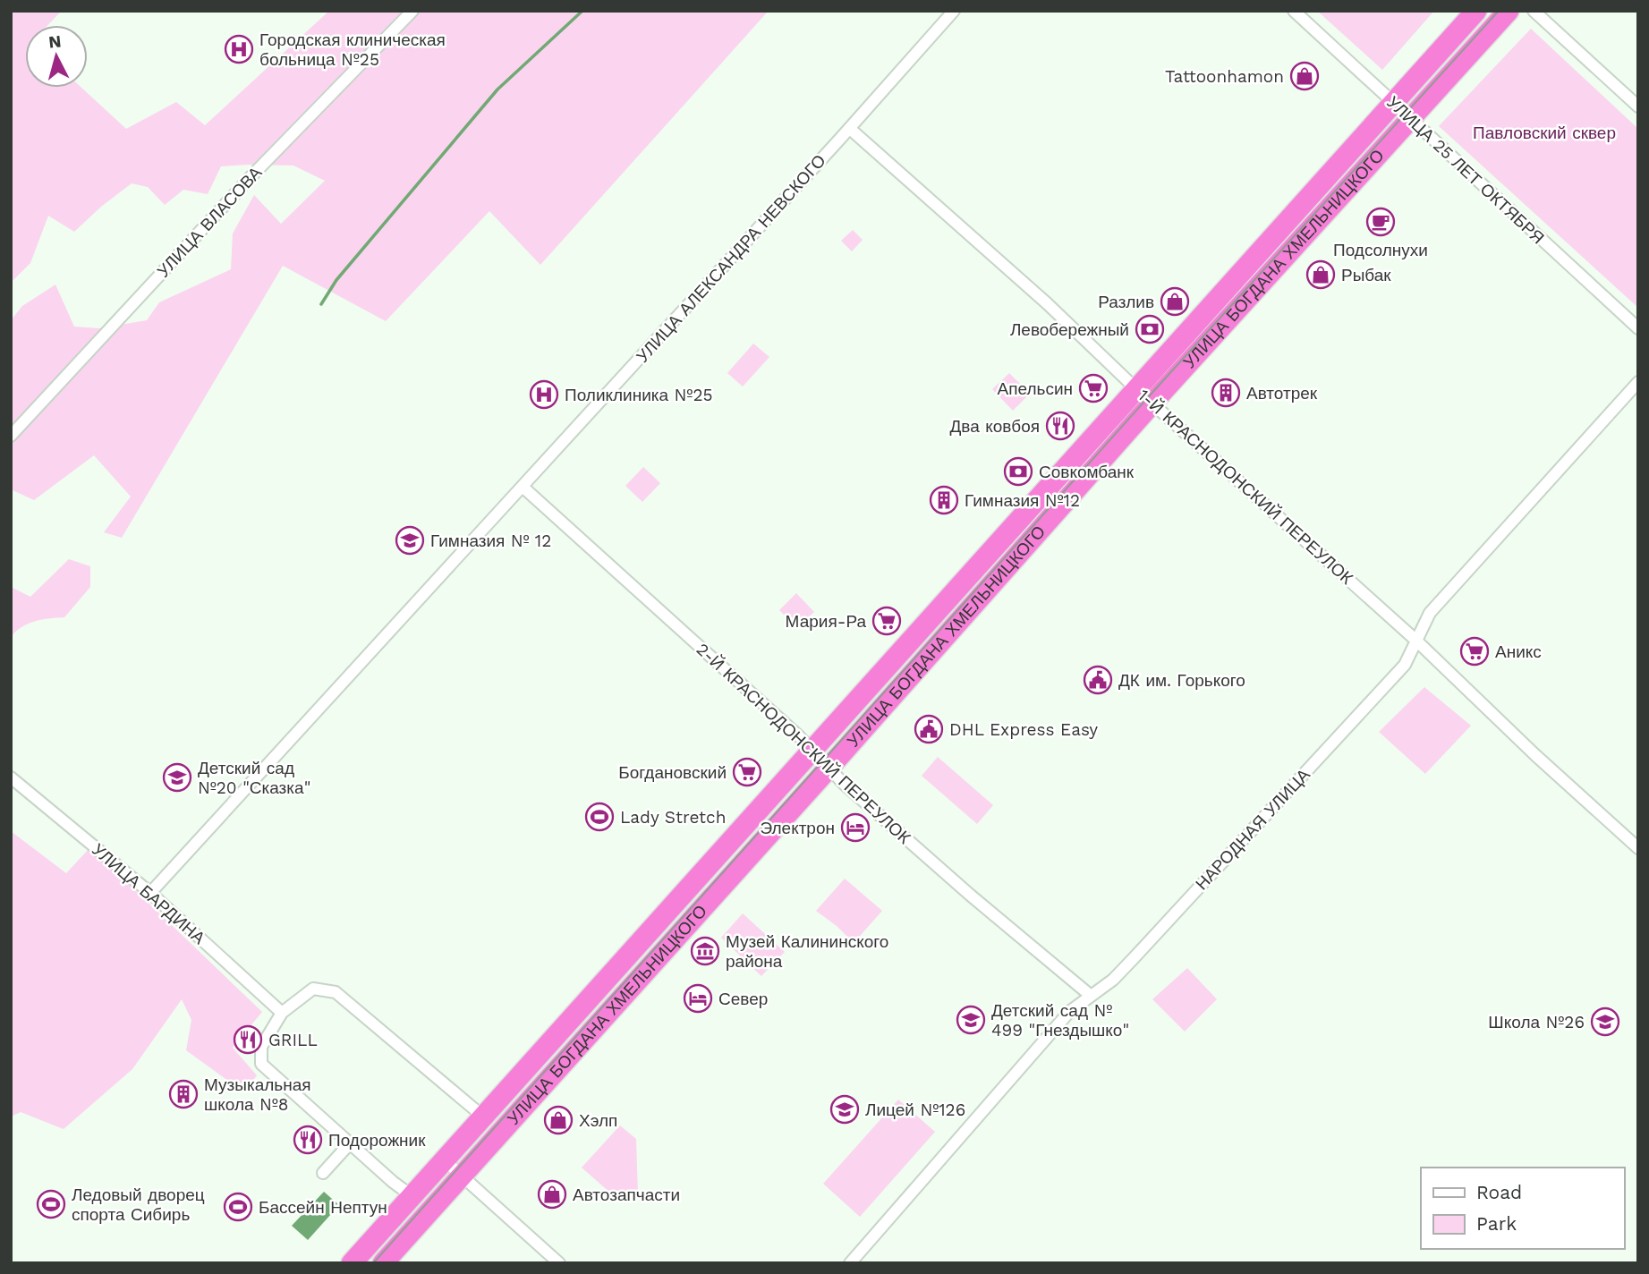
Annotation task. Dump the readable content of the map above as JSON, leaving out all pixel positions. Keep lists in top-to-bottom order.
{
  "streets": {
    "highway": ["УЛИЦА БОГДАНА ХМЕЛЬНИЦКОГО"],
    "street": [
      "УЛИЦА 25 ЛЕТ ОКТЯБРЯ",
      "УЛИЦА ВЛАСОВА",
      "УЛИЦА АЛЕКСАНДРА НЕВСКОГО",
      "1-Й КРАСНОДОНСКИЙ ПЕРЕУЛОК",
      "2-Й КРАСНОДОНСКИЙ ПЕРЕУЛОК",
      "НАРОДНАЯ УЛИЦА",
      "УЛИЦА БАРДИНА"
    ]
  },
  "crossings": [
    ["УЛИЦА 25 ЛЕТ ОКТЯБРЯ", "УЛИЦА БОГДАНА ХМЕЛЬНИЦКОГО"],
    ["УЛИЦА АЛЕКСАНДРА НЕВСКОГО", "1-Й КРАСНОДОНСКИЙ ПЕРЕУЛОК"],
    ["УЛИЦА АЛЕКСАНДРА НЕВСКОГО", "2-Й КРАСНОДОНСКИЙ ПЕРЕУЛОК"],
    ["УЛИЦА АЛЕКСАНДРА НЕВСКОГО", "УЛИЦА БАРДИНА"],
    ["УЛИЦА БОГДАНА ХМЕЛЬНИЦКОГО", "1-Й КРАСНОДОНСКИЙ ПЕРЕУЛОК"],
    ["УЛИЦА БОГДАНА ХМЕЛЬНИЦКОГО", "2-Й КРАСНОДОНСКИЙ ПЕРЕУЛОК"],
    ["1-Й КРАСНОДОНСКИЙ ПЕРЕУЛОК", "НАРОДНАЯ УЛИЦА"],
    ["2-Й КРАСНОДОНСКИЙ ПЕРЕУЛОК", "НАРОДНАЯ УЛИЦА"]
  ],
  "parks": ["Павловский сквер"],
  "places": {
    "hospital": ["Городская клиническая больница №25", "Поликлиника №25"],
    "shop": [
      "Tattoonhamon",
      "Рыбак",
      "Разлив",
      "Хэлп",
      "Автозапчасти"
    ],
    "cafe": ["Подсолнухи"],
    "bank": ["Левобережный", "Совкомбанк"],
    "supermarket": [
      "Апельсин",
      "Мария-Ра",
      "Аникс",
      "Богдановский"
    ],
    "building": ["Автотрек", "Гимназия №12", "Музыкальная школа №8"],
    "restaurant": ["Два ковбоя", "GRILL", "Подорожник"],
    "school or university": [
      "Гимназия № 12",
      "Детский сад №20 \"Сказка\"",
      "Детский сад № 499 \"Гнездышко\"",
      "Школа №26",
      "Лицей №126"
    ],
    "public building": ["ДК им. Горького", "DHL Express Easy"],
    "sports": ["Lady Stretch", "Ледовый дворец спорта Сибирь", "Бассейн Нептун"],
    "hotel": ["Электрон", "Север"],
    "museum": ["Музей Калининского района"]
  },
  "legend": ["Road", "Park"],
  "north": "top"
}
